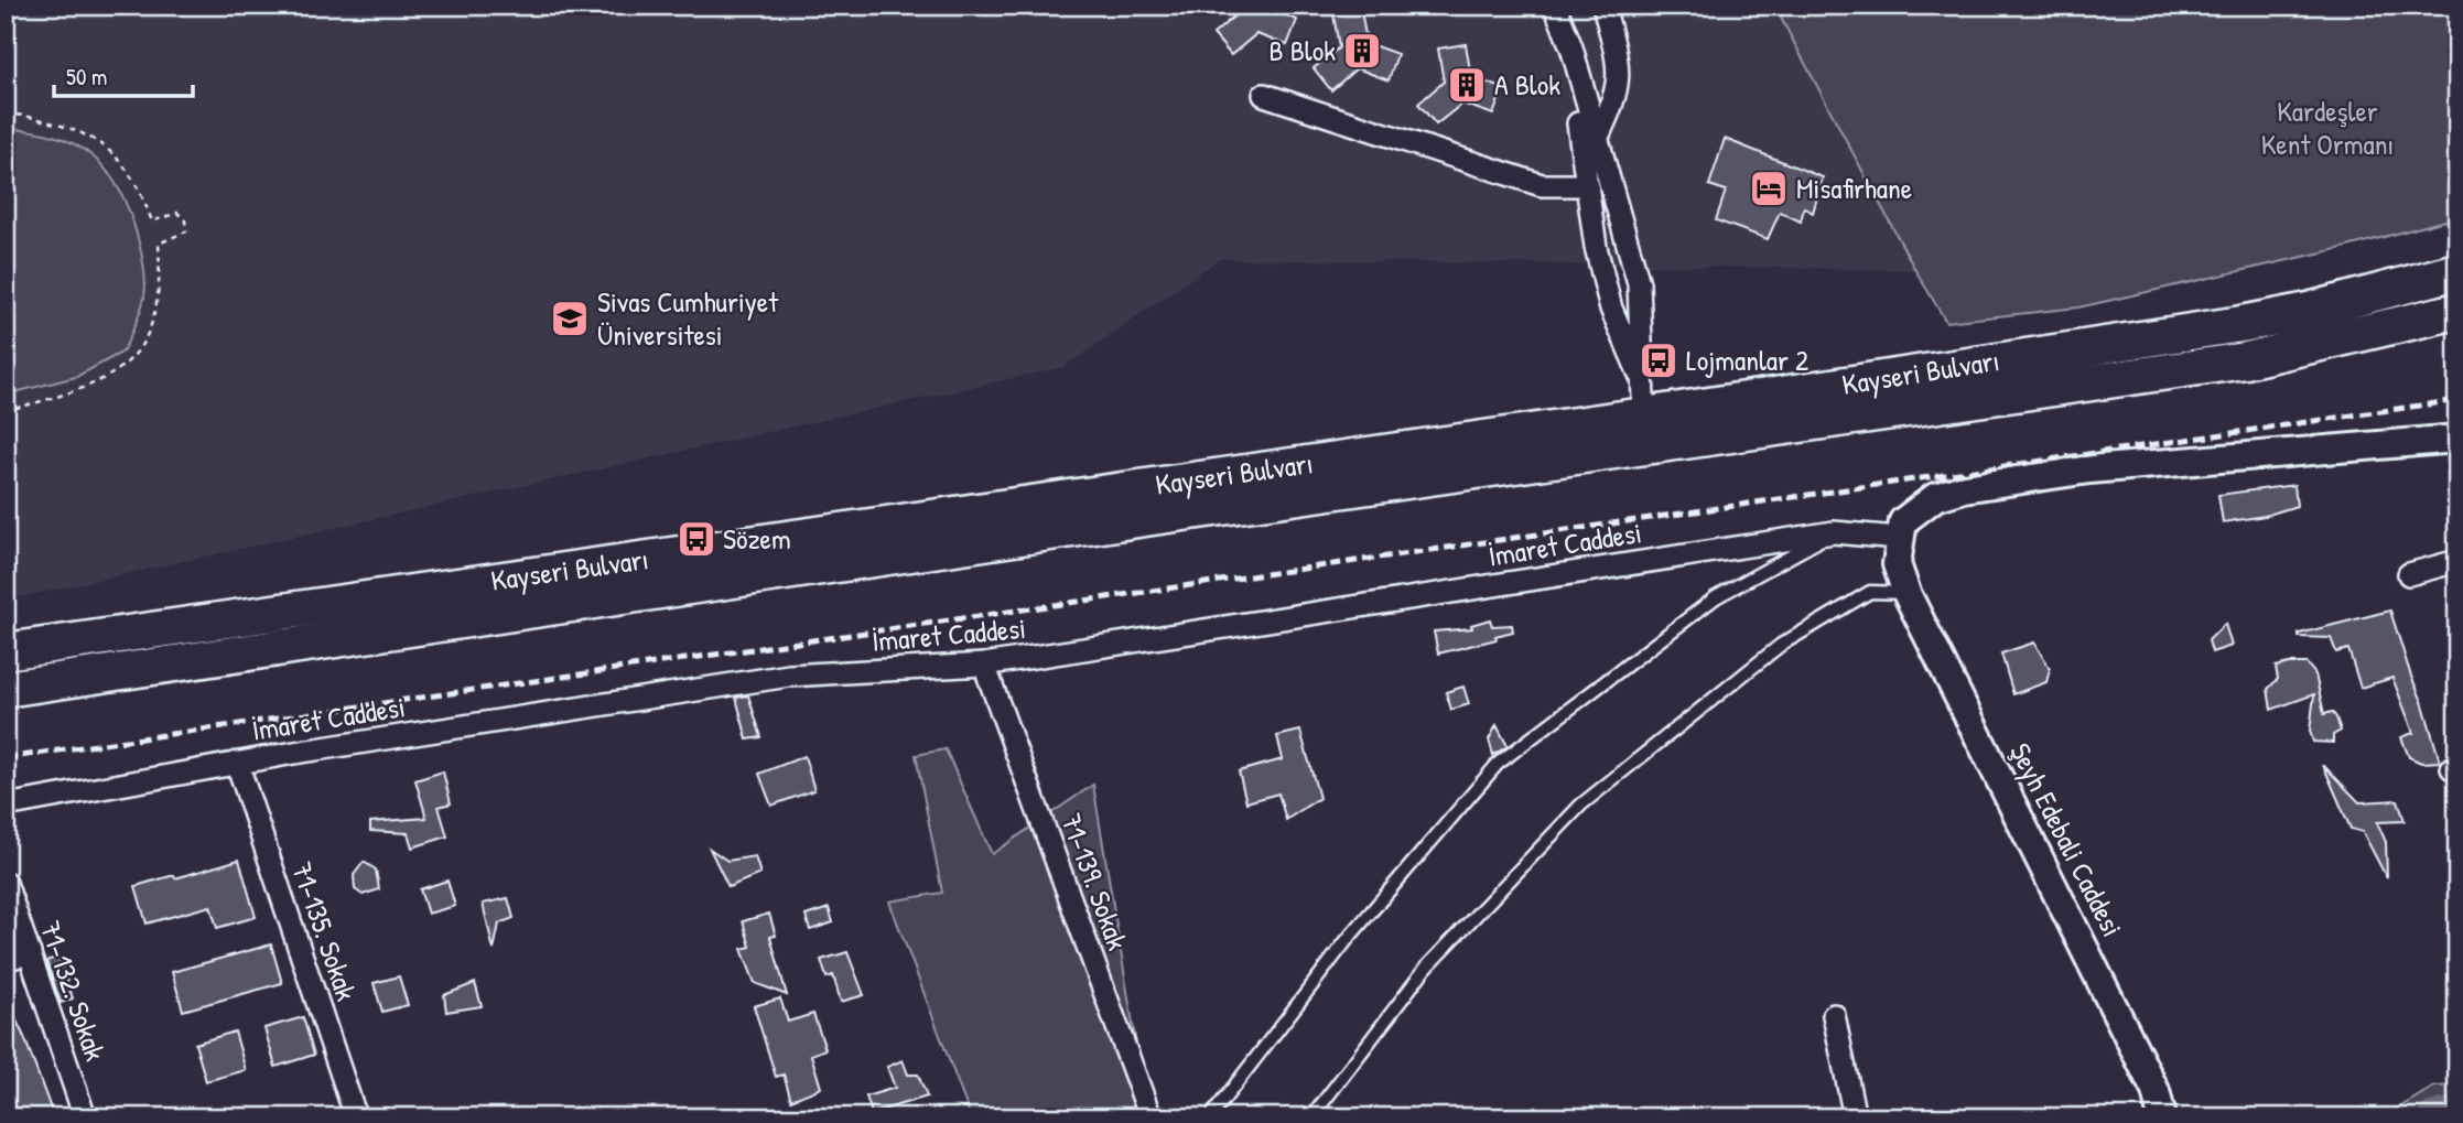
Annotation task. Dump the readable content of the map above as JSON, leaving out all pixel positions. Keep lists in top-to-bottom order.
{
  "streets": {
    "highway": ["Kayseri Bulvarı"],
    "street": [
      "İmaret Caddesi",
      "Şeyh Edebali Caddesi",
      "71-139. Sokak",
      "71-135. Sokak",
      "71-132. Sokak"
    ]
  },
  "crossings": [
    ["İmaret Caddesi", "Şeyh Edebali Caddesi"],
    ["İmaret Caddesi", "71-139. Sokak"],
    ["İmaret Caddesi", "71-135. Sokak"]
  ],
  "parks": ["Kardeşler Kent Ormanı"],
  "places": {
    "building": ["B Blok", "A Blok"],
    "hotel": ["Misafirhane"],
    "school or university": ["Sivas Cumhuriyet Üniversitesi"],
    "bus stop": ["Lojmanlar 2", "Sözem"]
  },
  "scale_bar": "50 m"
}
